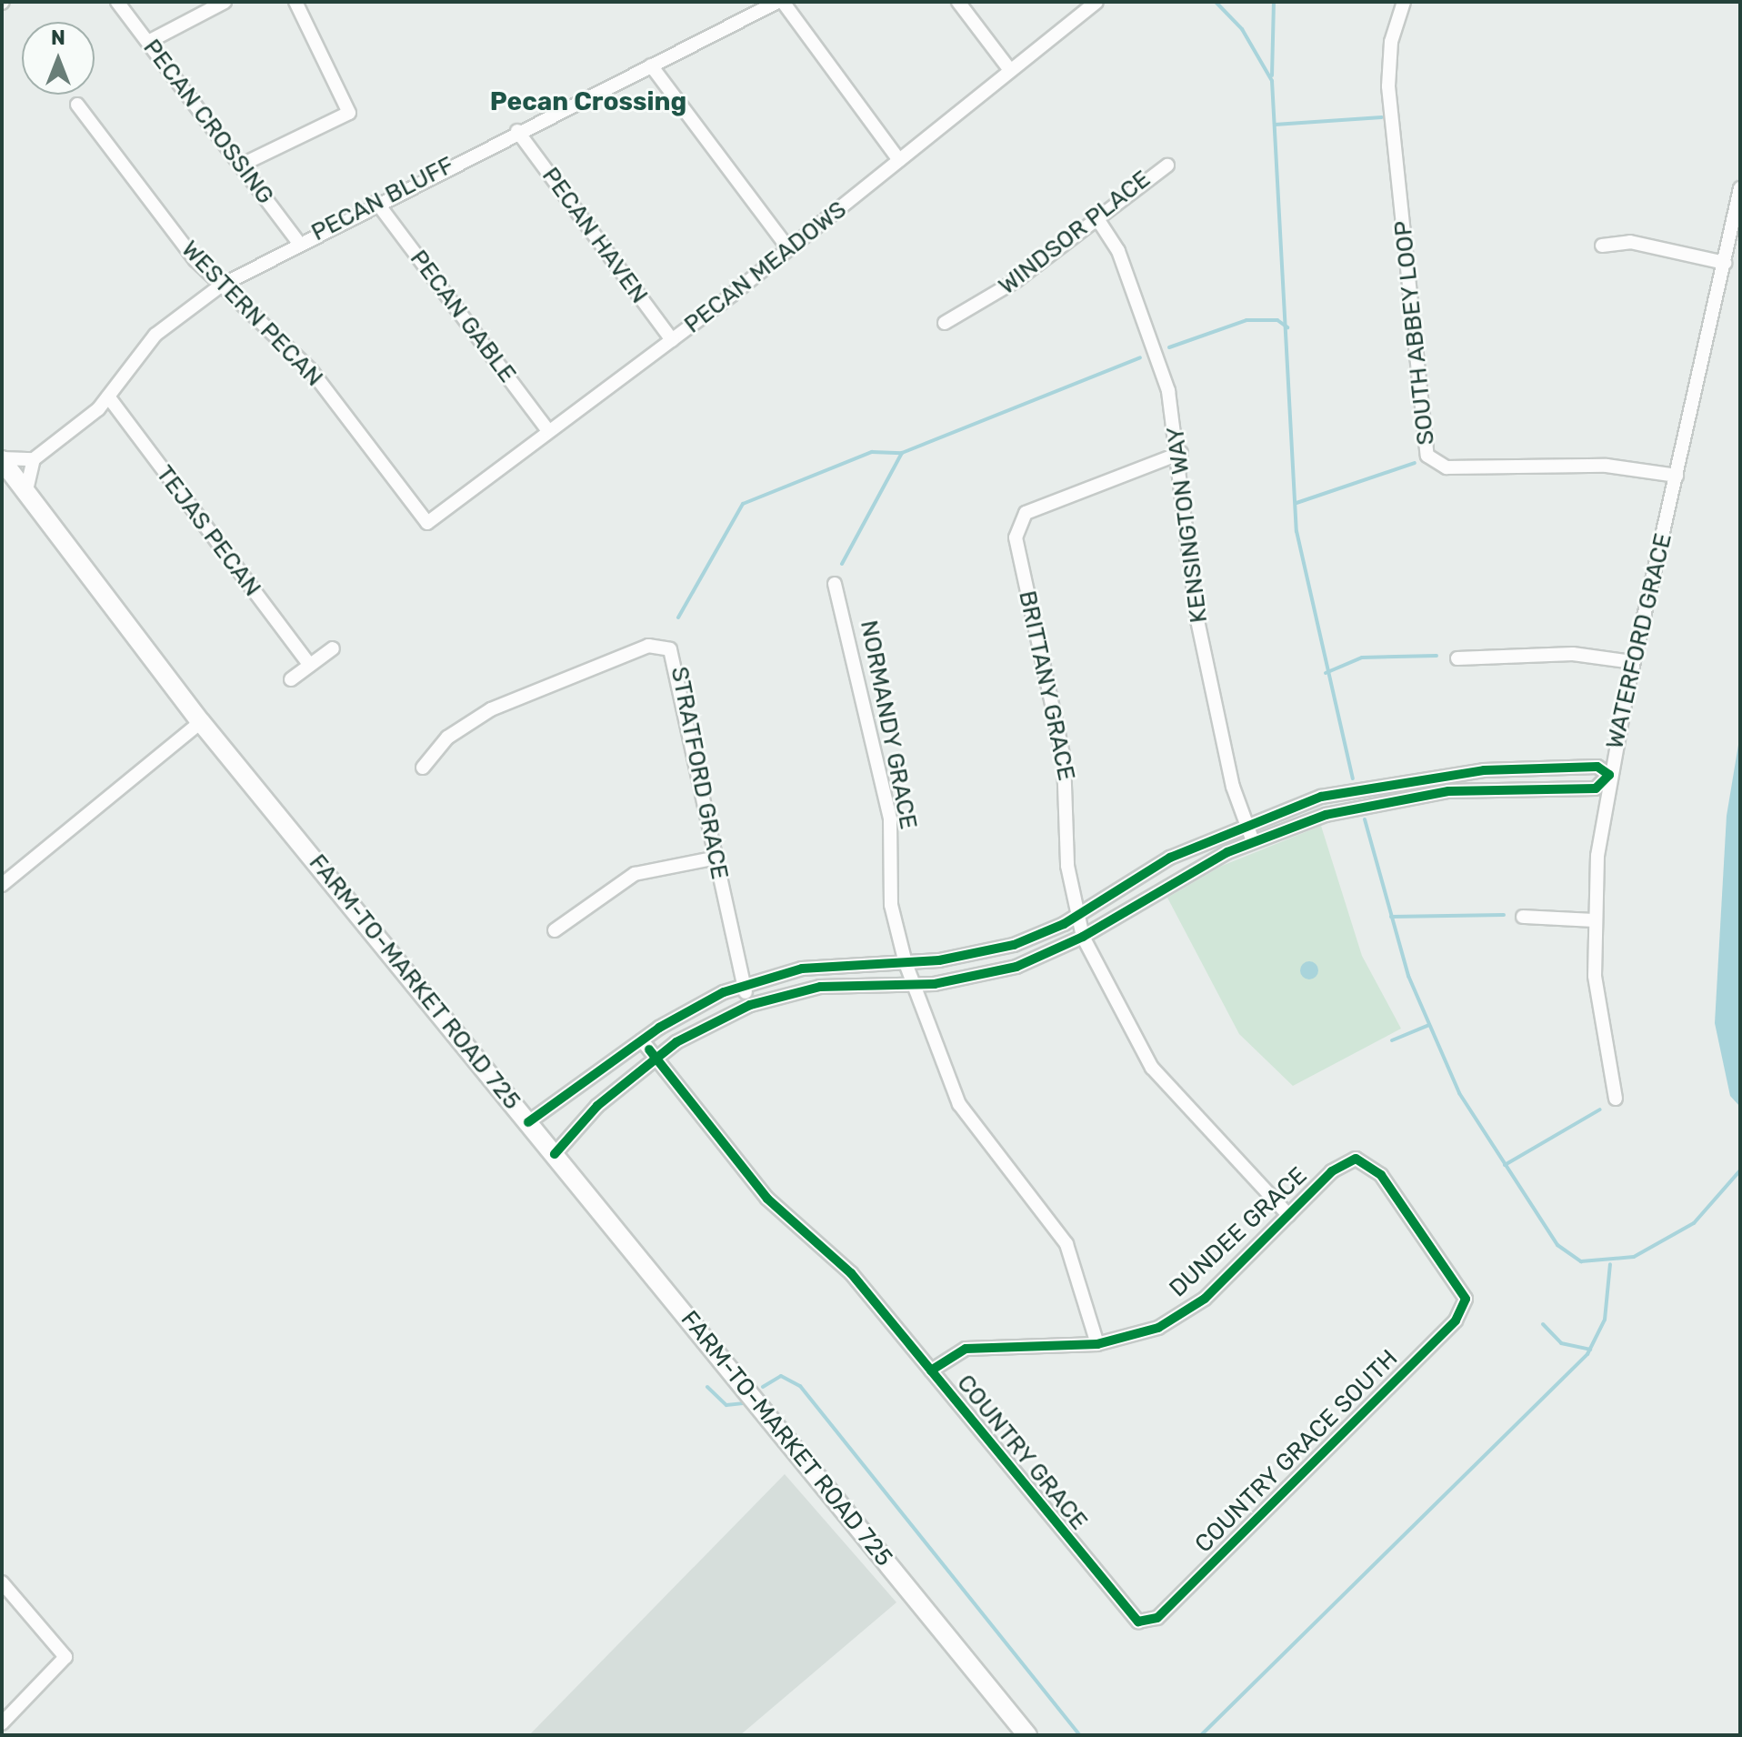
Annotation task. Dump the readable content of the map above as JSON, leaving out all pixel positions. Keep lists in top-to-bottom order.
{
  "streets": {
    "street": [
      "PECAN CROSSING",
      "PECAN BLUFF",
      "WINDSOR PLACE",
      "PECAN HAVEN",
      "PECAN MEADOWS",
      "WESTERN PECAN",
      "PECAN GABLE",
      "SOUTH ABBEY LOOP",
      "KENSINGTON WAY",
      "TEJAS PECAN",
      "WATERFORD GRACE",
      "BRITTANY GRACE",
      "NORMANDY GRACE",
      "STRATFORD GRACE",
      "FARM-TO-MARKET ROAD 725",
      "DUNDEE GRACE",
      "COUNTRY GRACE SOUTH",
      "COUNTRY GRACE"
    ]
  },
  "crossings": [
    ["PECAN CROSSING", "PECAN BLUFF"],
    ["PECAN BLUFF", "PECAN HAVEN"],
    ["PECAN BLUFF", "WESTERN PECAN"],
    ["PECAN BLUFF", "PECAN GABLE"],
    ["PECAN BLUFF", "TEJAS PECAN"],
    ["WINDSOR PLACE", "KENSINGTON WAY"],
    ["PECAN HAVEN", "PECAN MEADOWS"],
    ["PECAN MEADOWS", "WESTERN PECAN"],
    ["PECAN MEADOWS", "PECAN GABLE"],
    ["SOUTH ABBEY LOOP", "WATERFORD GRACE"],
    ["KENSINGTON WAY", "BRITTANY GRACE"],
    ["BRITTANY GRACE", "DUNDEE GRACE"],
    ["NORMANDY GRACE", "DUNDEE GRACE"],
    ["DUNDEE GRACE", "COUNTRY GRACE SOUTH"],
    ["DUNDEE GRACE", "COUNTRY GRACE"],
    ["COUNTRY GRACE SOUTH", "COUNTRY GRACE"]
  ],
  "districts": ["Pecan Crossing"],
  "north": "top"
}
